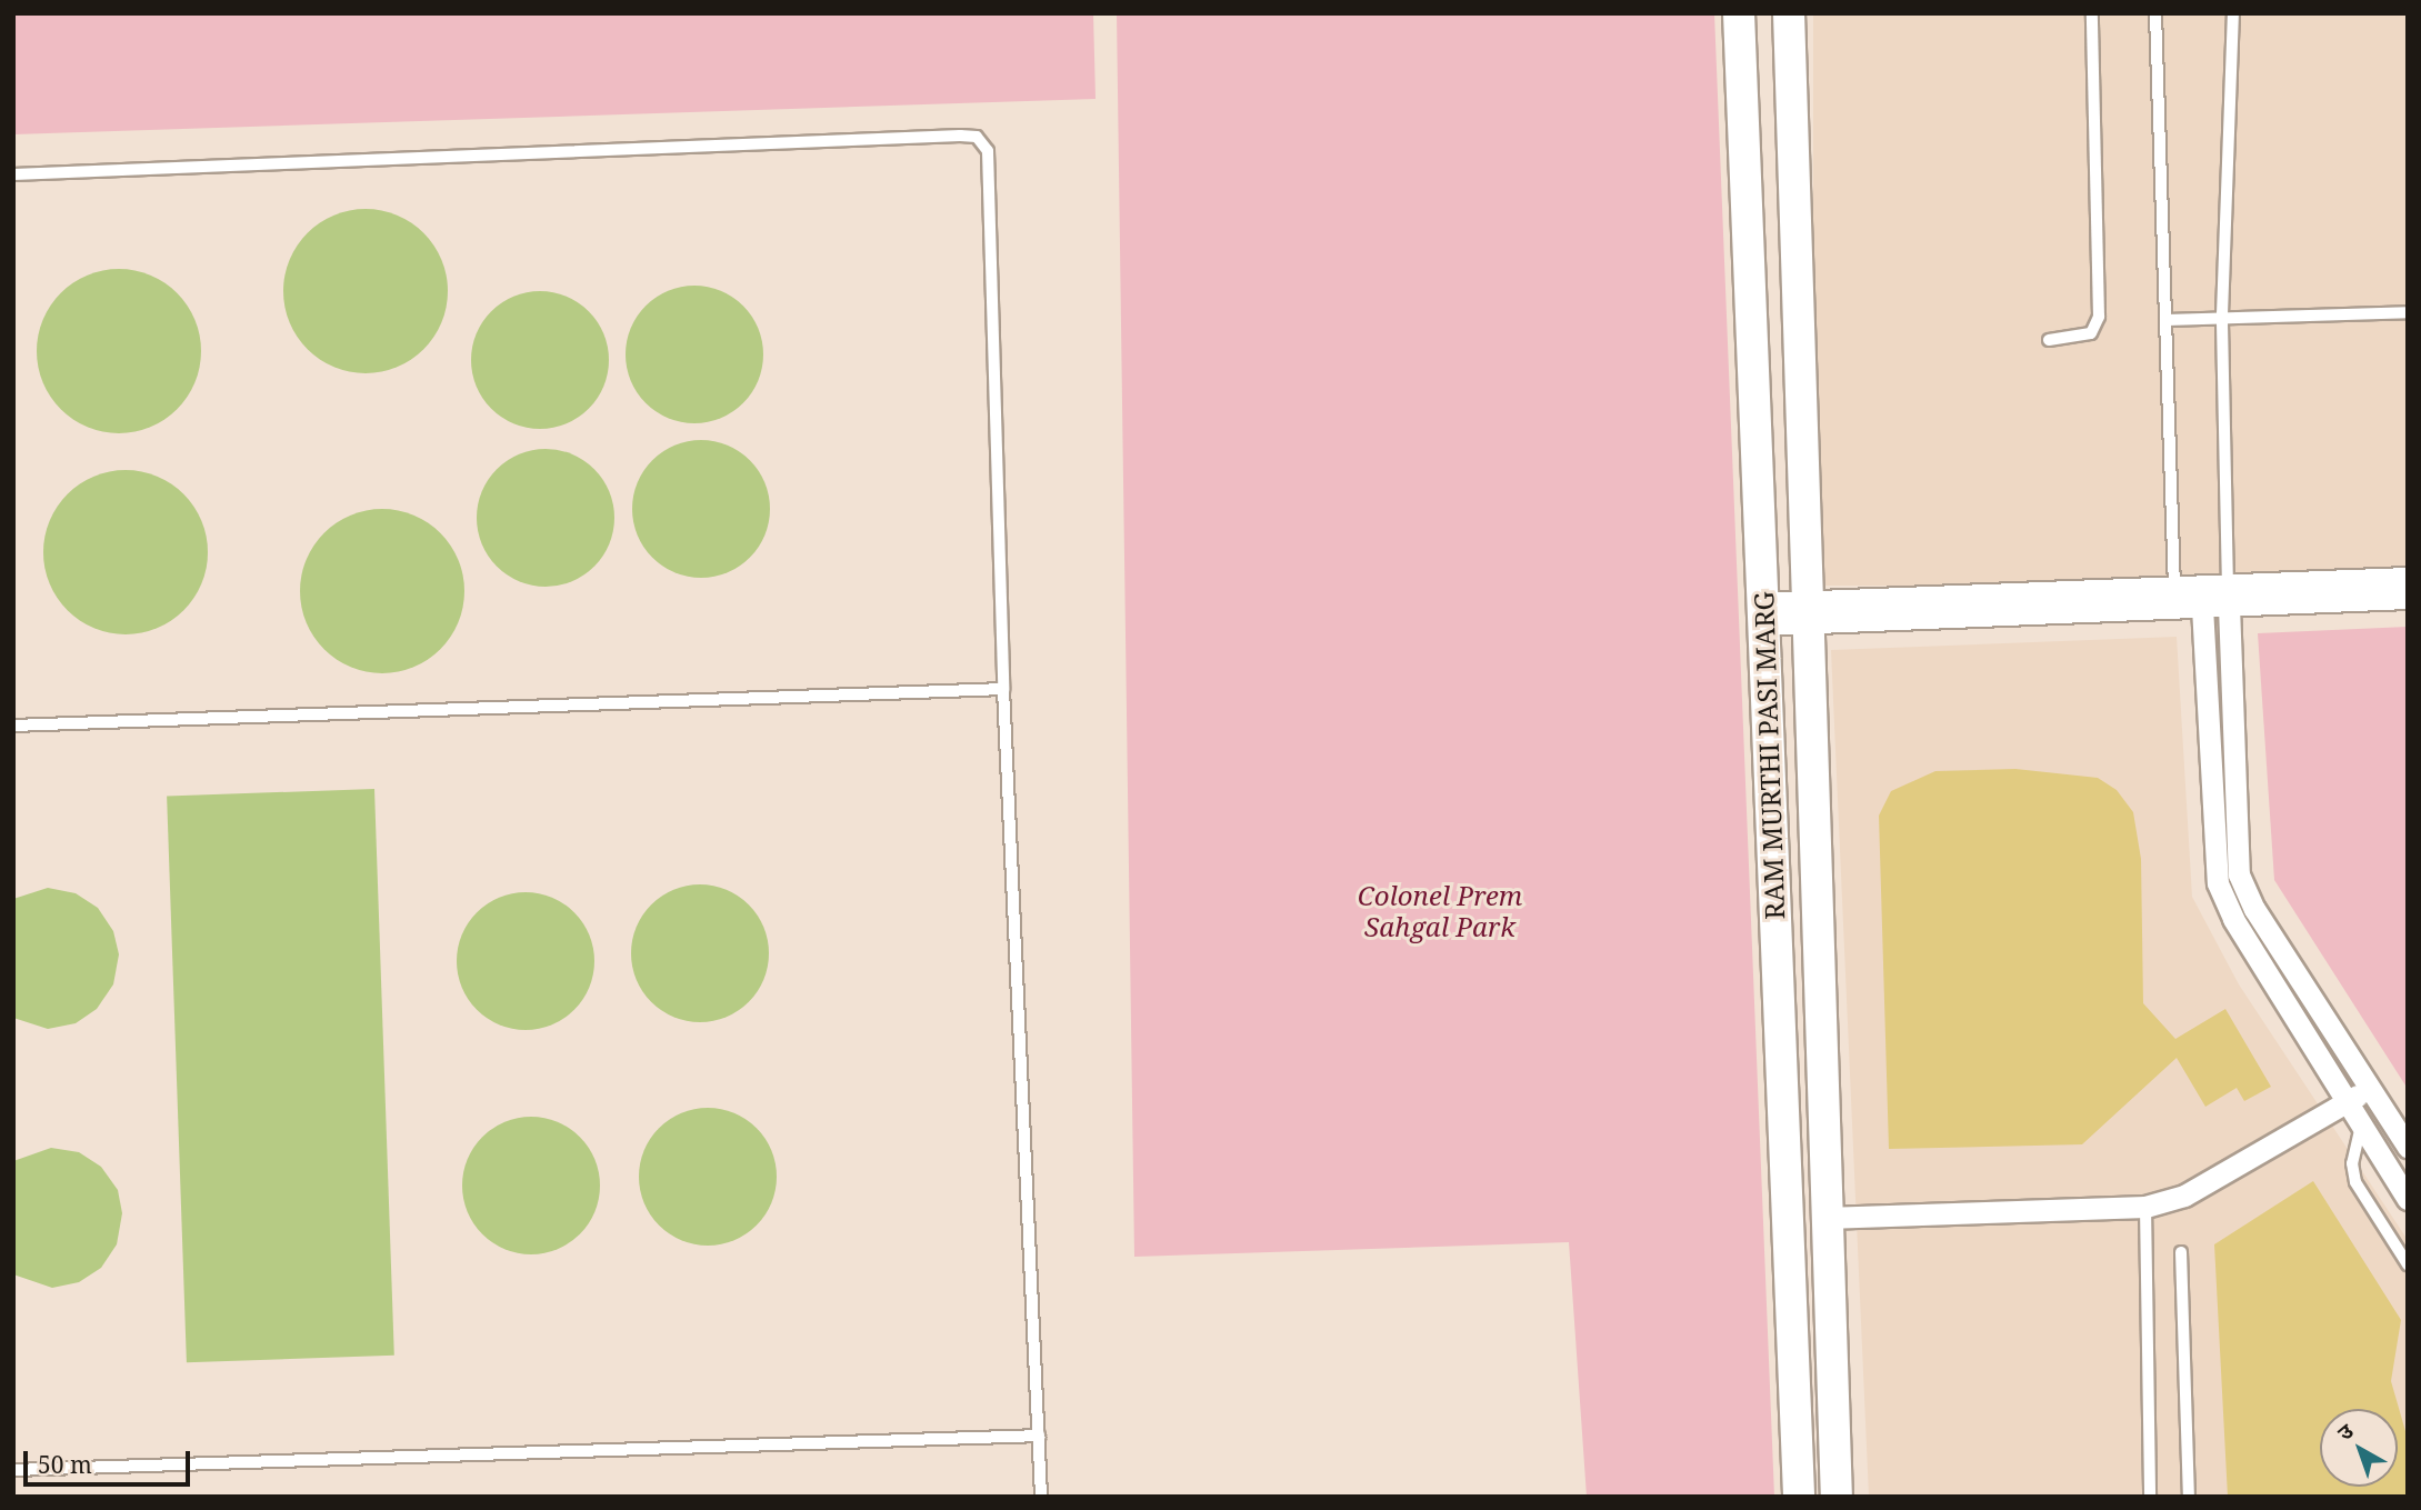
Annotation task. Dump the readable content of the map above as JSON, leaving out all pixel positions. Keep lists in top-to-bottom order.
{
  "streets": {
    "street": ["RAM MURTHI PASI MARG"]
  },
  "parks": ["Colonel Prem Sahgal Park"],
  "scale_bar": "50 m",
  "north": "top left"
}
